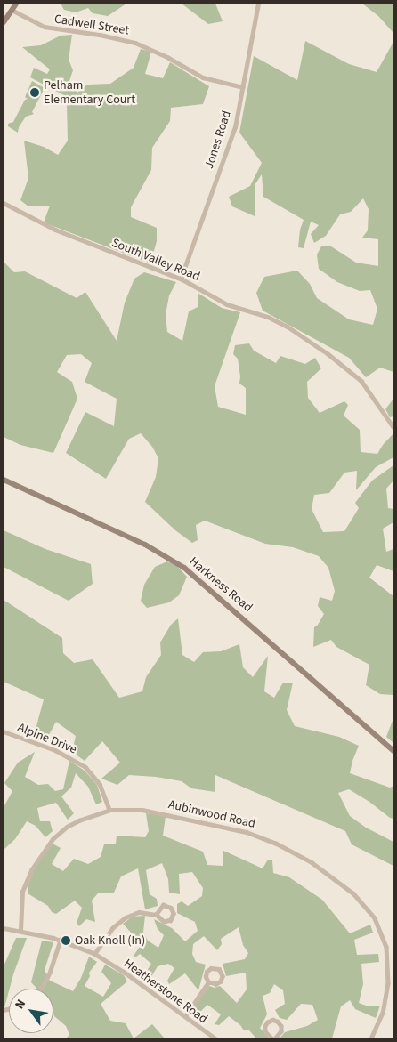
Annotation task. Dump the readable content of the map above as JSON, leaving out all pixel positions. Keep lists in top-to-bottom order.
{
  "streets": {
    "main road": ["Harkness Road"],
    "street": [
      "Cadwell Street",
      "Jones Road",
      "South Valley Road",
      "Alpine Drive",
      "Aubinwood Road",
      "Heatherstone Road"
    ]
  },
  "crossings": [
    ["Cadwell Street", "Jones Road"],
    ["Jones Road", "South Valley Road"],
    ["Alpine Drive", "Aubinwood Road"],
    ["Aubinwood Road", "Heatherstone Road"]
  ],
  "places": ["Pelham Elementary Court", "Oak Knoll (In)"],
  "north": "top left"
}
